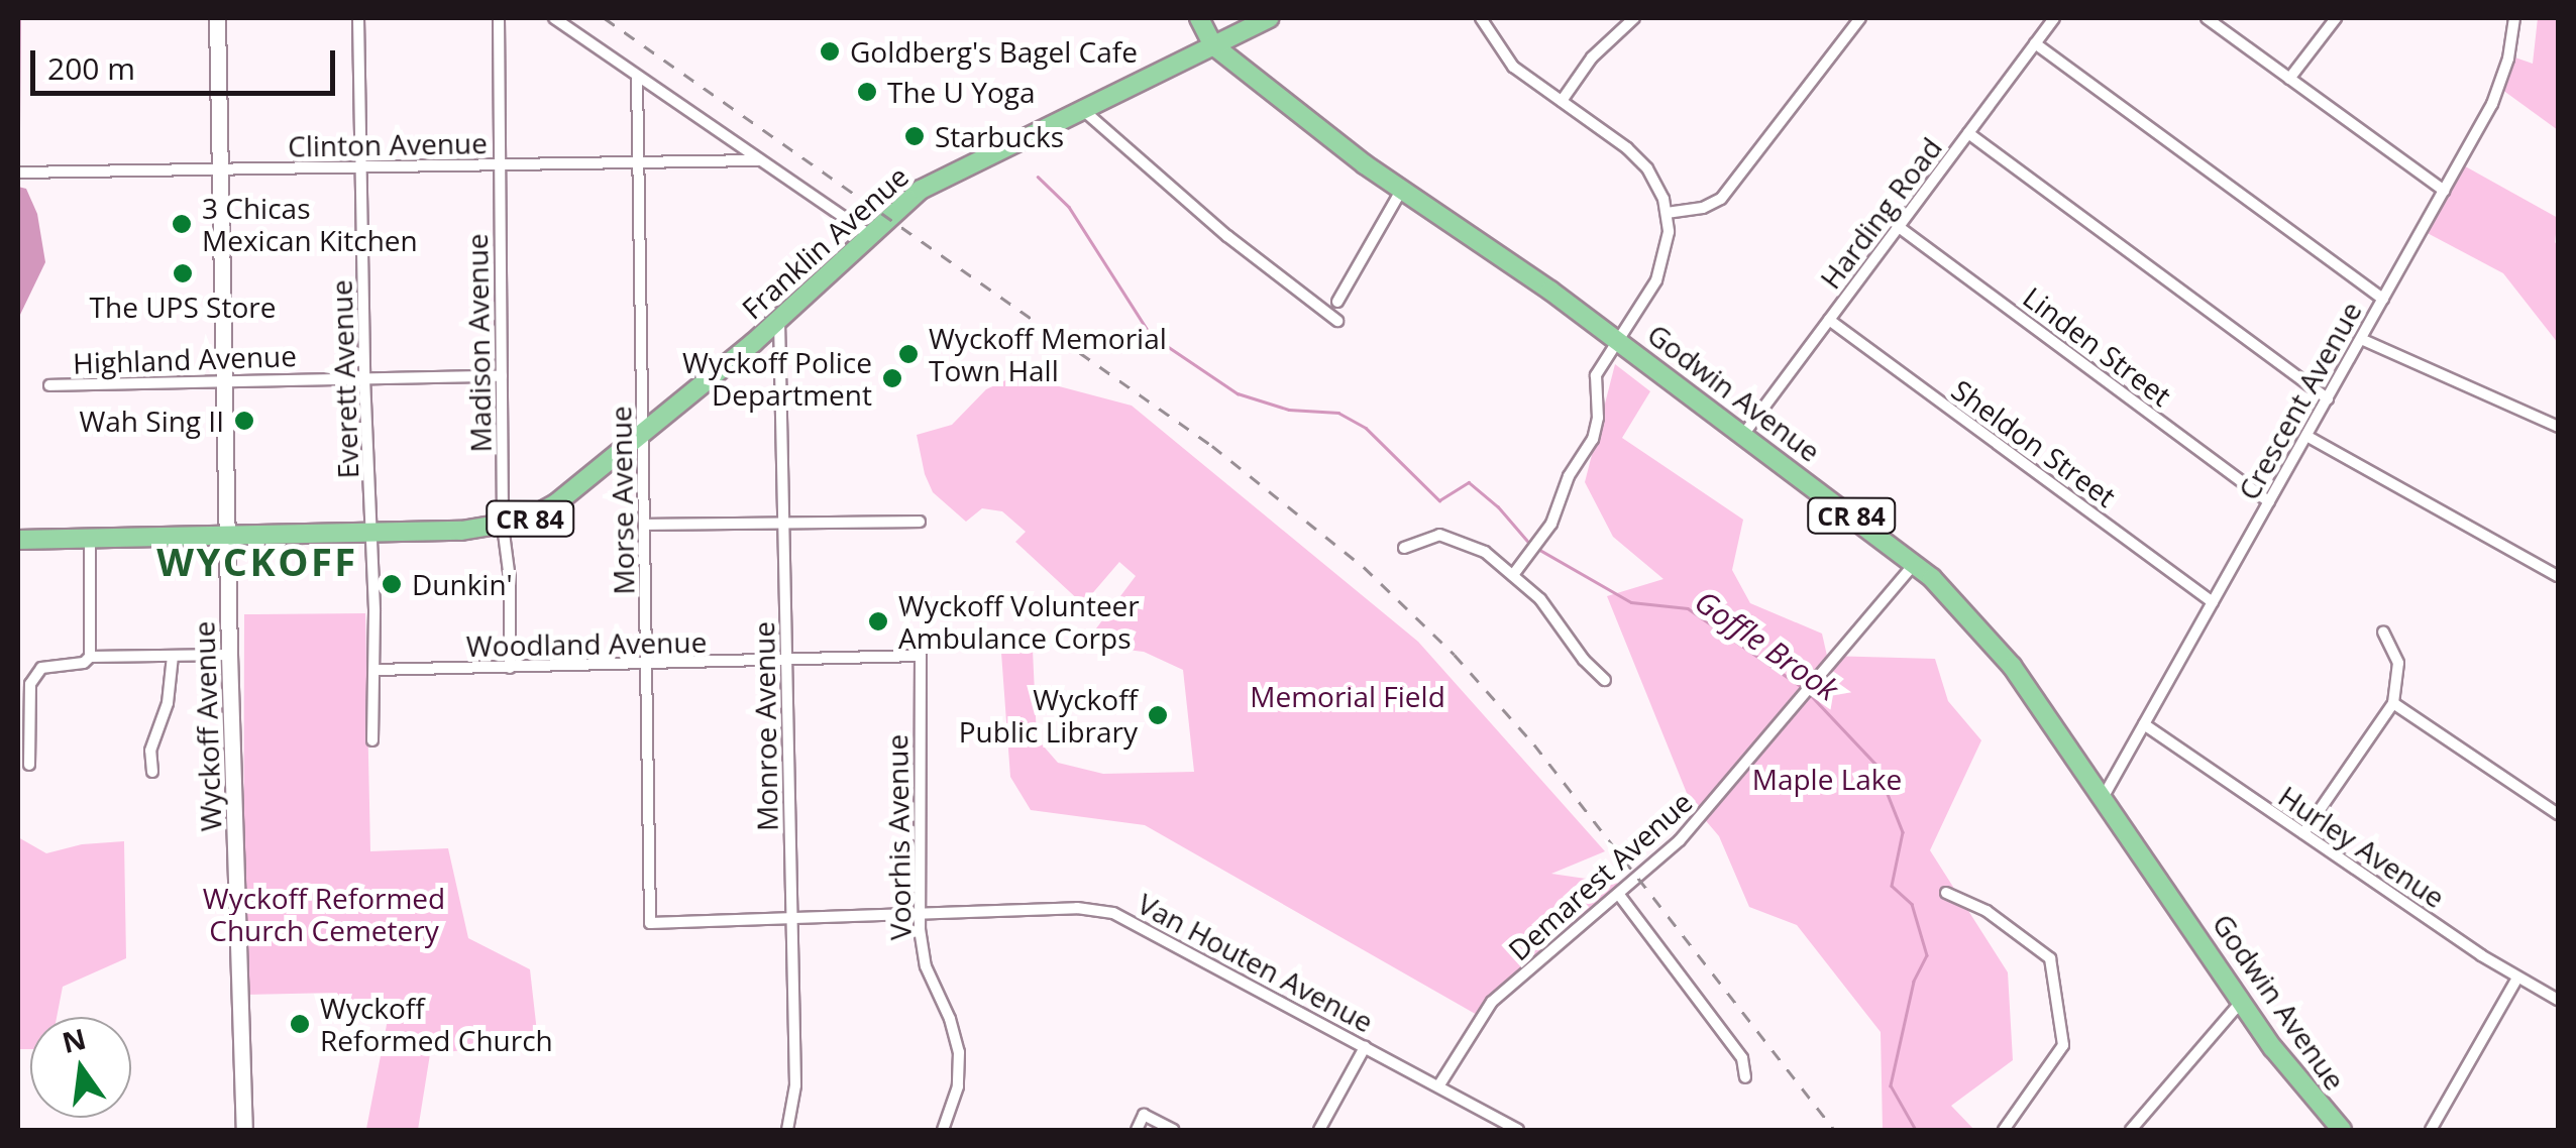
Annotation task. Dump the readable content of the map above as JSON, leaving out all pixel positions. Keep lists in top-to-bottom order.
{
  "streets": {
    "main road": [
      "Franklin Avenue",
      "Godwin Avenue",
      "CR 84",
      "Wyckoff Avenue"
    ],
    "street": [
      "Clinton Avenue",
      "Harding Road",
      "Madison Avenue",
      "Linden Street",
      "Highland Avenue",
      "Everett Avenue",
      "Crescent Avenue",
      "Sheldon Street",
      "Morse Avenue",
      "Woodland Avenue",
      "Monroe Avenue",
      "Voorhis Avenue",
      "Hurley Avenue",
      "Demarest Avenue",
      "Van Houten Avenue"
    ]
  },
  "crossings": [
    ["Clinton Avenue", "Madison Avenue"],
    ["Clinton Avenue", "Everett Avenue"],
    ["Clinton Avenue", "Morse Avenue"],
    ["Clinton Avenue", "Wyckoff Avenue"],
    ["Harding Road", "Linden Street"],
    ["Harding Road", "Godwin Avenue"],
    ["Harding Road", "Sheldon Street"],
    ["Franklin Avenue", "Madison Avenue"],
    ["Franklin Avenue", "Everett Avenue"],
    ["Franklin Avenue", "Godwin Avenue"],
    ["Franklin Avenue", "Morse Avenue"],
    ["Franklin Avenue", "Wyckoff Avenue"],
    ["Franklin Avenue", "Monroe Avenue"],
    ["Madison Avenue", "Highland Avenue"],
    ["Madison Avenue", "Woodland Avenue"],
    ["Linden Street", "Crescent Avenue"],
    ["Highland Avenue", "Everett Avenue"],
    ["Highland Avenue", "Wyckoff Avenue"],
    ["Everett Avenue", "Woodland Avenue"],
    ["Godwin Avenue", "Crescent Avenue"],
    ["Godwin Avenue", "Demarest Avenue"],
    ["Crescent Avenue", "Sheldon Street"],
    ["Crescent Avenue", "Hurley Avenue"],
    ["Morse Avenue", "Woodland Avenue"],
    ["Morse Avenue", "Van Houten Avenue"],
    ["Woodland Avenue", "Monroe Avenue"],
    ["Woodland Avenue", "Voorhis Avenue"],
    ["Monroe Avenue", "Van Houten Avenue"],
    ["Voorhis Avenue", "Van Houten Avenue"],
    ["Demarest Avenue", "Van Houten Avenue"]
  ],
  "districts": ["WYCKOFF"],
  "water": ["Goffle Brook"],
  "parks": ["Memorial Field", "Maple Lake", "Wyckoff Reformed Church Cemetery"],
  "places": [
    "Goldberg's Bagel Cafe",
    "The U Yoga",
    "Starbucks",
    "3 Chicas Mexican Kitchen",
    "The UPS Store",
    "Wyckoff Memorial Town Hall",
    "Wyckoff Police Department",
    "Wah Sing II",
    "Dunkin'",
    "Wyckoff Volunteer Ambulance Corps",
    "Wyckoff Public Library",
    "Wyckoff Reformed Church"
  ],
  "scale_bar": "200 m",
  "north": "top"
}
